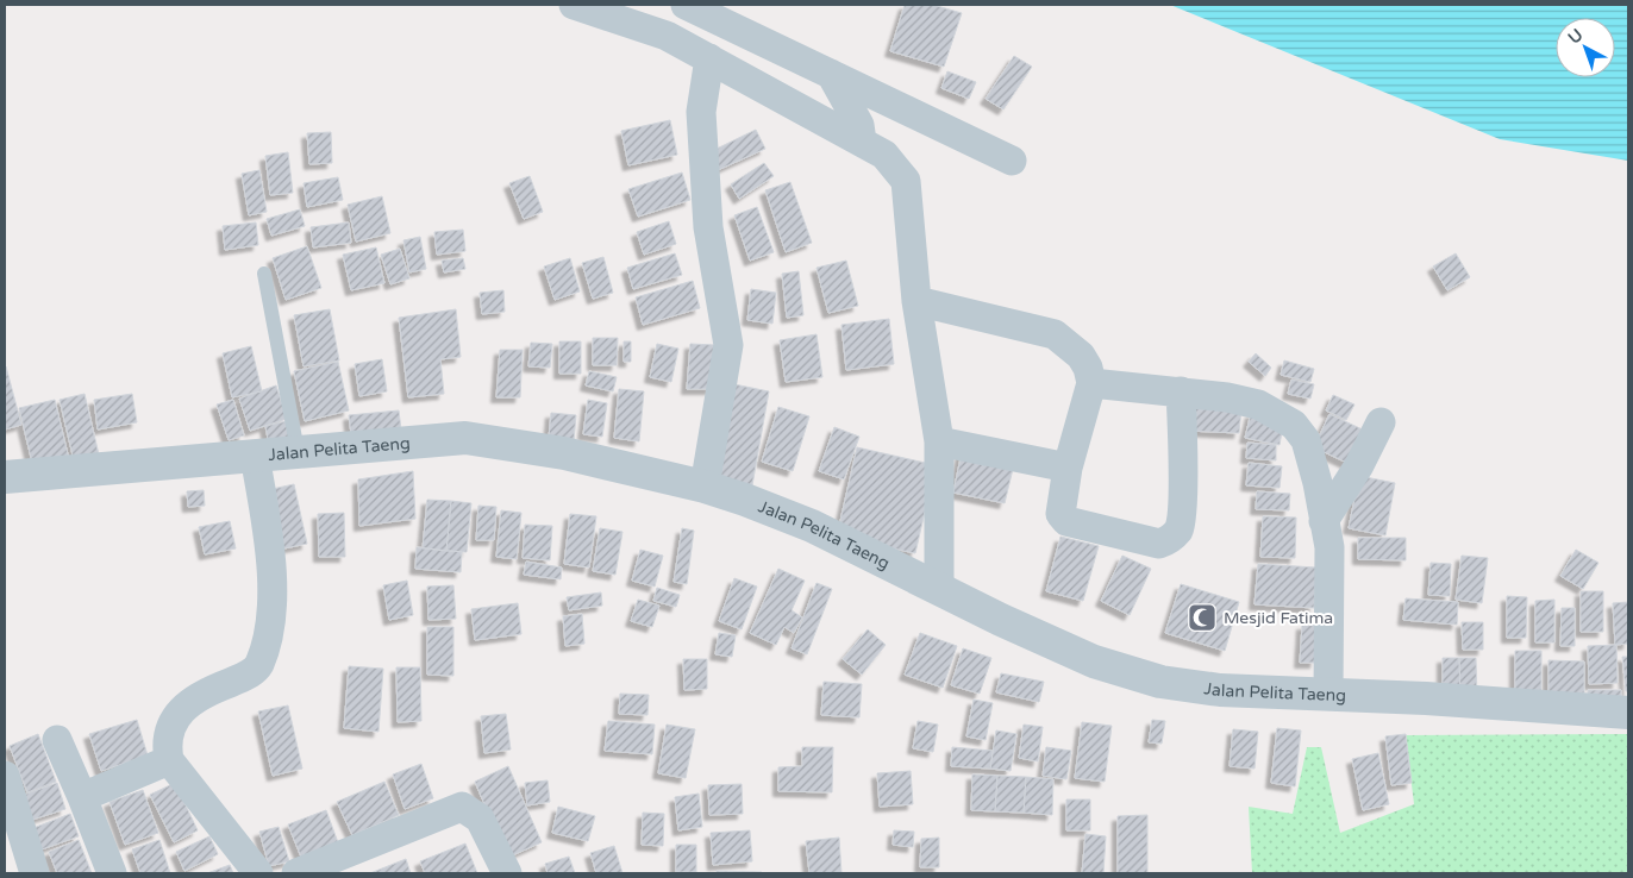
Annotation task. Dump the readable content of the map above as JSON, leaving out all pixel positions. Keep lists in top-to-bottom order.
{
  "streets": {
    "street": ["Jalan Pelita Taeng"]
  },
  "places": {
    "mosque": ["Mesjid Fatima"]
  },
  "north": "top left"
}
